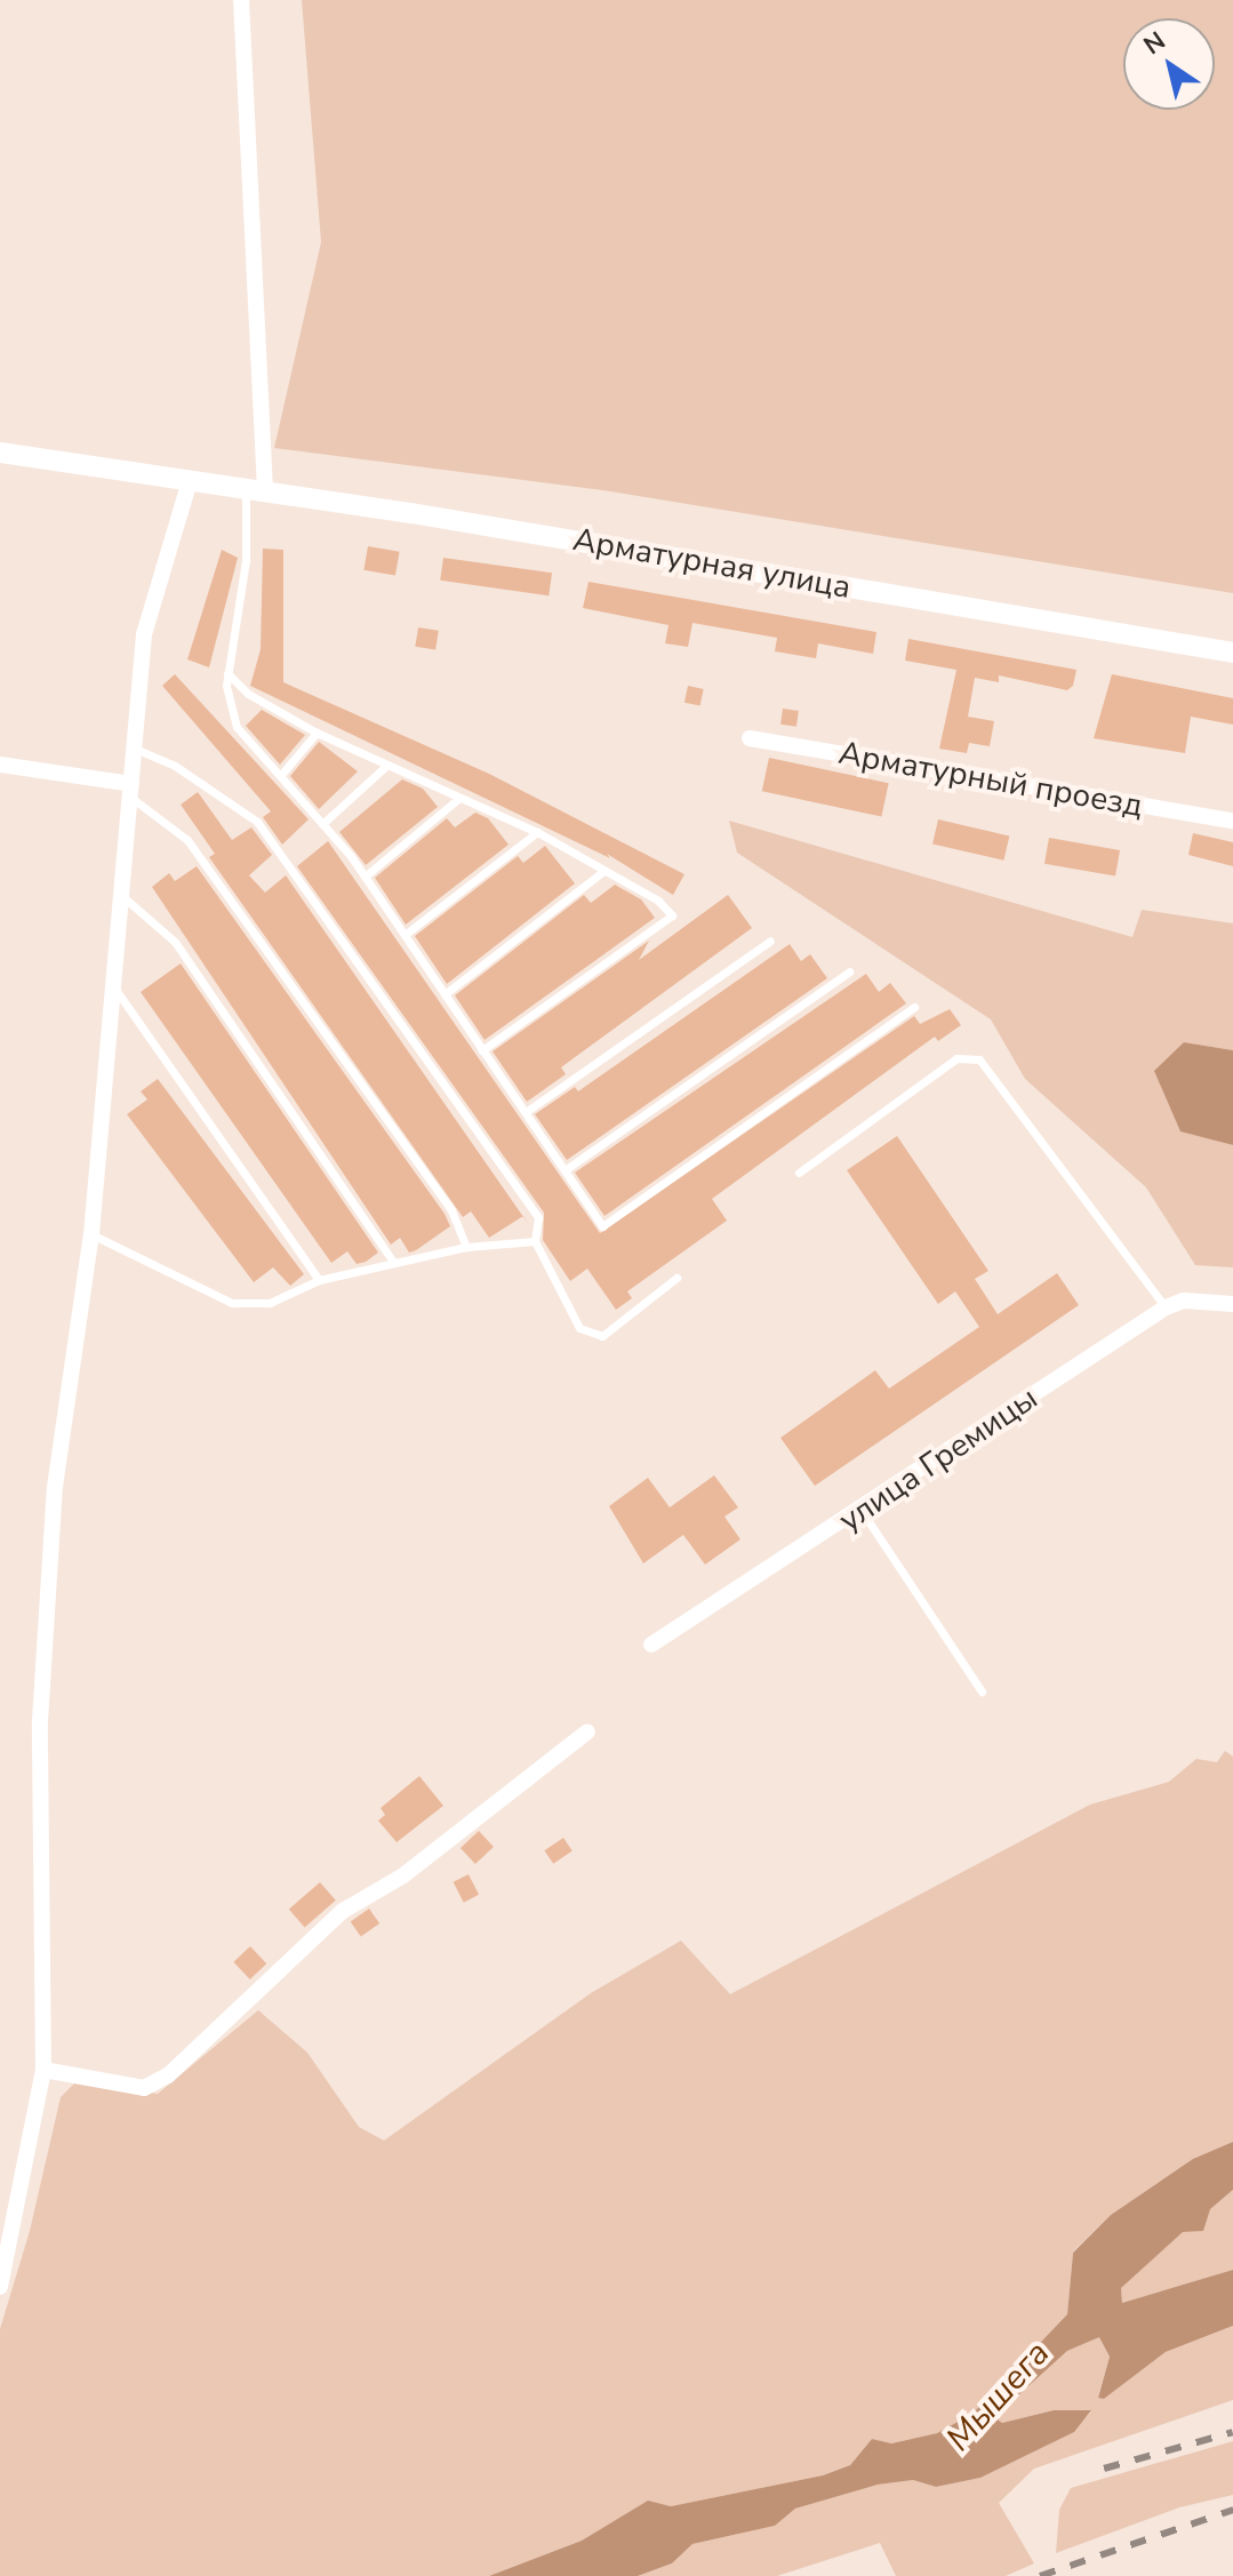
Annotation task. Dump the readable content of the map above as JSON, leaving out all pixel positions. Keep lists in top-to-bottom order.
{
  "streets": {
    "street": ["Арматурная улица", "Арматурный проезд", "улица Гремицы"]
  },
  "water": ["Мышега"],
  "north": "top left"
}
